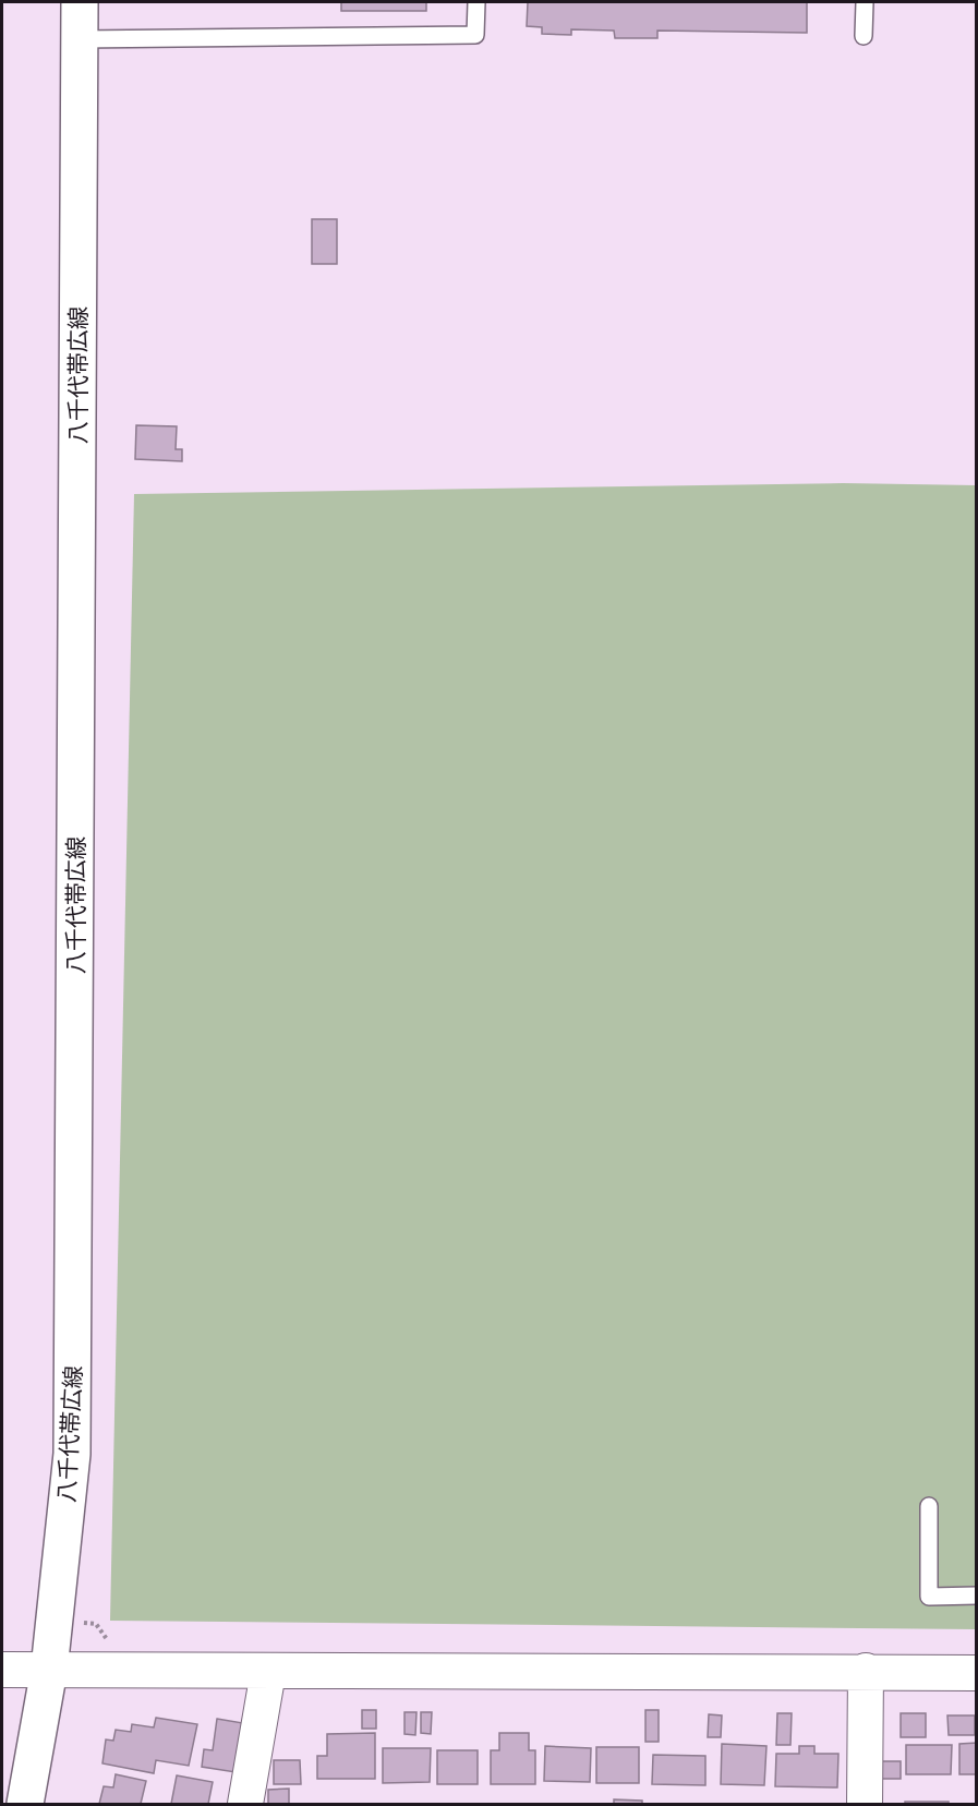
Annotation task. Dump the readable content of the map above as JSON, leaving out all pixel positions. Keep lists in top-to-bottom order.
{
  "streets": {
    "main road": ["八千代帯広線"]
  }
}
